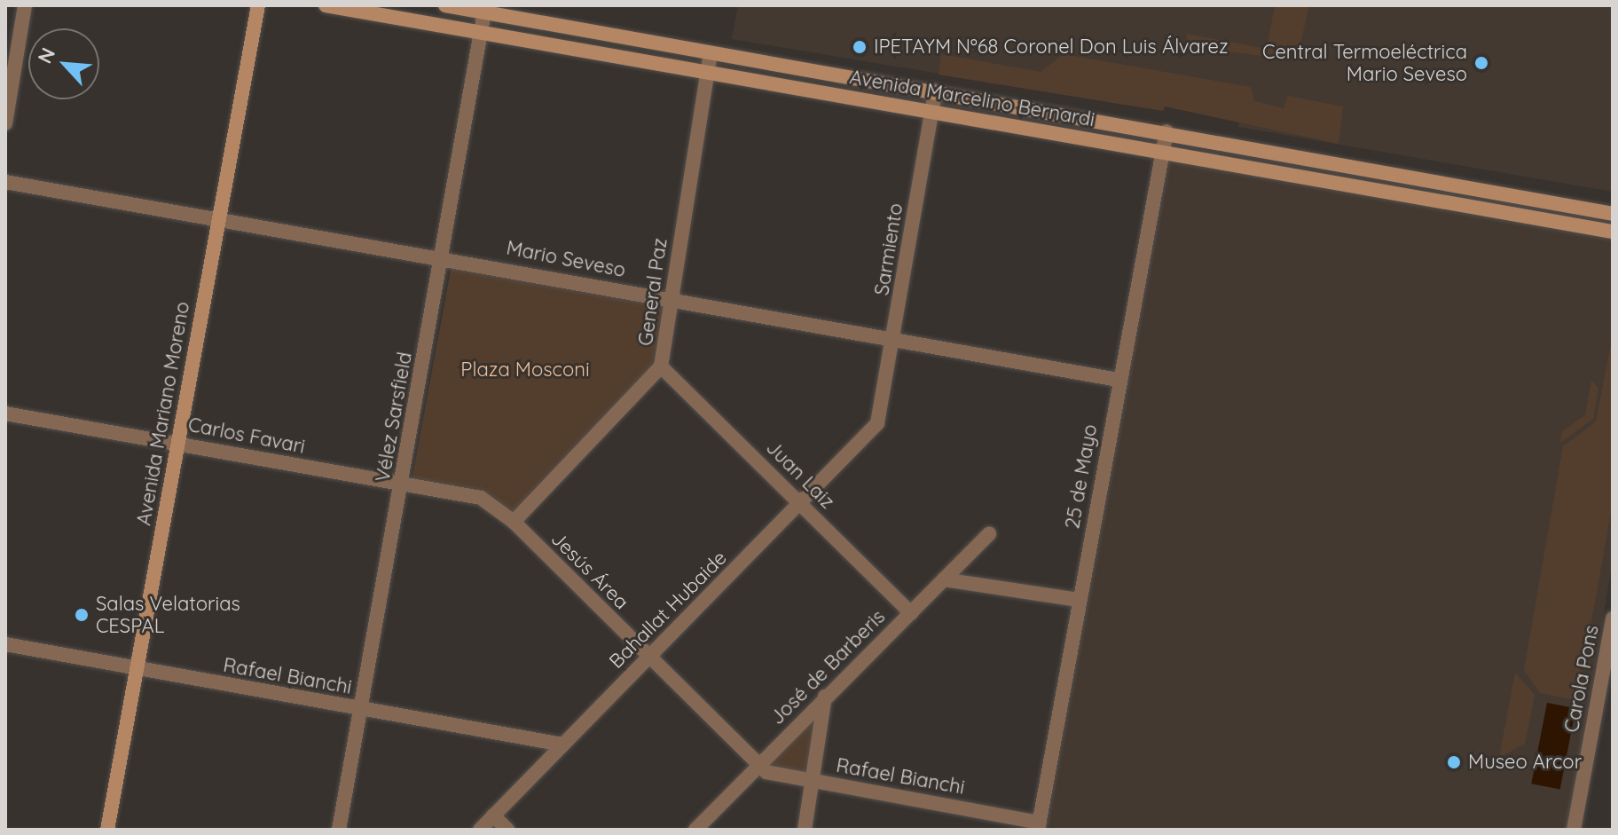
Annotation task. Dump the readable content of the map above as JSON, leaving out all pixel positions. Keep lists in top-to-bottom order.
{
  "streets": {
    "main road": ["Avenida Marcelino Bernardi", "Avenida Mariano Moreno"],
    "street": [
      "Sarmiento",
      "Mario Seveso",
      "General Paz",
      "Vélez Sarsfield",
      "Carlos Favari",
      "Juan Laiz",
      "25 de Mayo",
      "Jesús Área",
      "Bahallat Hubaide",
      "José de Barberis",
      "Rafael Bianchi",
      "Carola Pons"
    ]
  },
  "crossings": [
    ["Avenida Marcelino Bernardi", "Sarmiento"],
    ["Avenida Marcelino Bernardi", "General Paz"],
    ["Avenida Marcelino Bernardi", "Vélez Sarsfield"],
    ["Avenida Marcelino Bernardi", "25 de Mayo"],
    ["Sarmiento", "Mario Seveso"],
    ["Sarmiento", "Bahallat Hubaide"],
    ["Mario Seveso", "General Paz"],
    ["Mario Seveso", "Avenida Mariano Moreno"],
    ["Mario Seveso", "Vélez Sarsfield"],
    ["Mario Seveso", "25 de Mayo"],
    ["General Paz", "Juan Laiz"],
    ["General Paz", "Jesús Área"],
    ["Avenida Mariano Moreno", "Carlos Favari"],
    ["Avenida Mariano Moreno", "Rafael Bianchi"],
    ["Vélez Sarsfield", "Carlos Favari"],
    ["Vélez Sarsfield", "Rafael Bianchi"],
    ["Carlos Favari", "Jesús Área"],
    ["Juan Laiz", "Bahallat Hubaide"],
    ["Juan Laiz", "José de Barberis"],
    ["25 de Mayo", "Rafael Bianchi"],
    ["Jesús Área", "Bahallat Hubaide"],
    ["Jesús Área", "José de Barberis"],
    ["Jesús Área", "Rafael Bianchi"],
    ["Bahallat Hubaide", "Rafael Bianchi"],
    ["José de Barberis", "Rafael Bianchi"]
  ],
  "parks": ["Plaza Mosconi"],
  "places": [
    "IPETAYM Nº68 Coronel Don Luis Álvarez",
    "Central Termoeléctrica Mario Seveso",
    "Salas Velatorias CESPAL",
    "Museo Arcor"
  ],
  "north": "top left"
}
